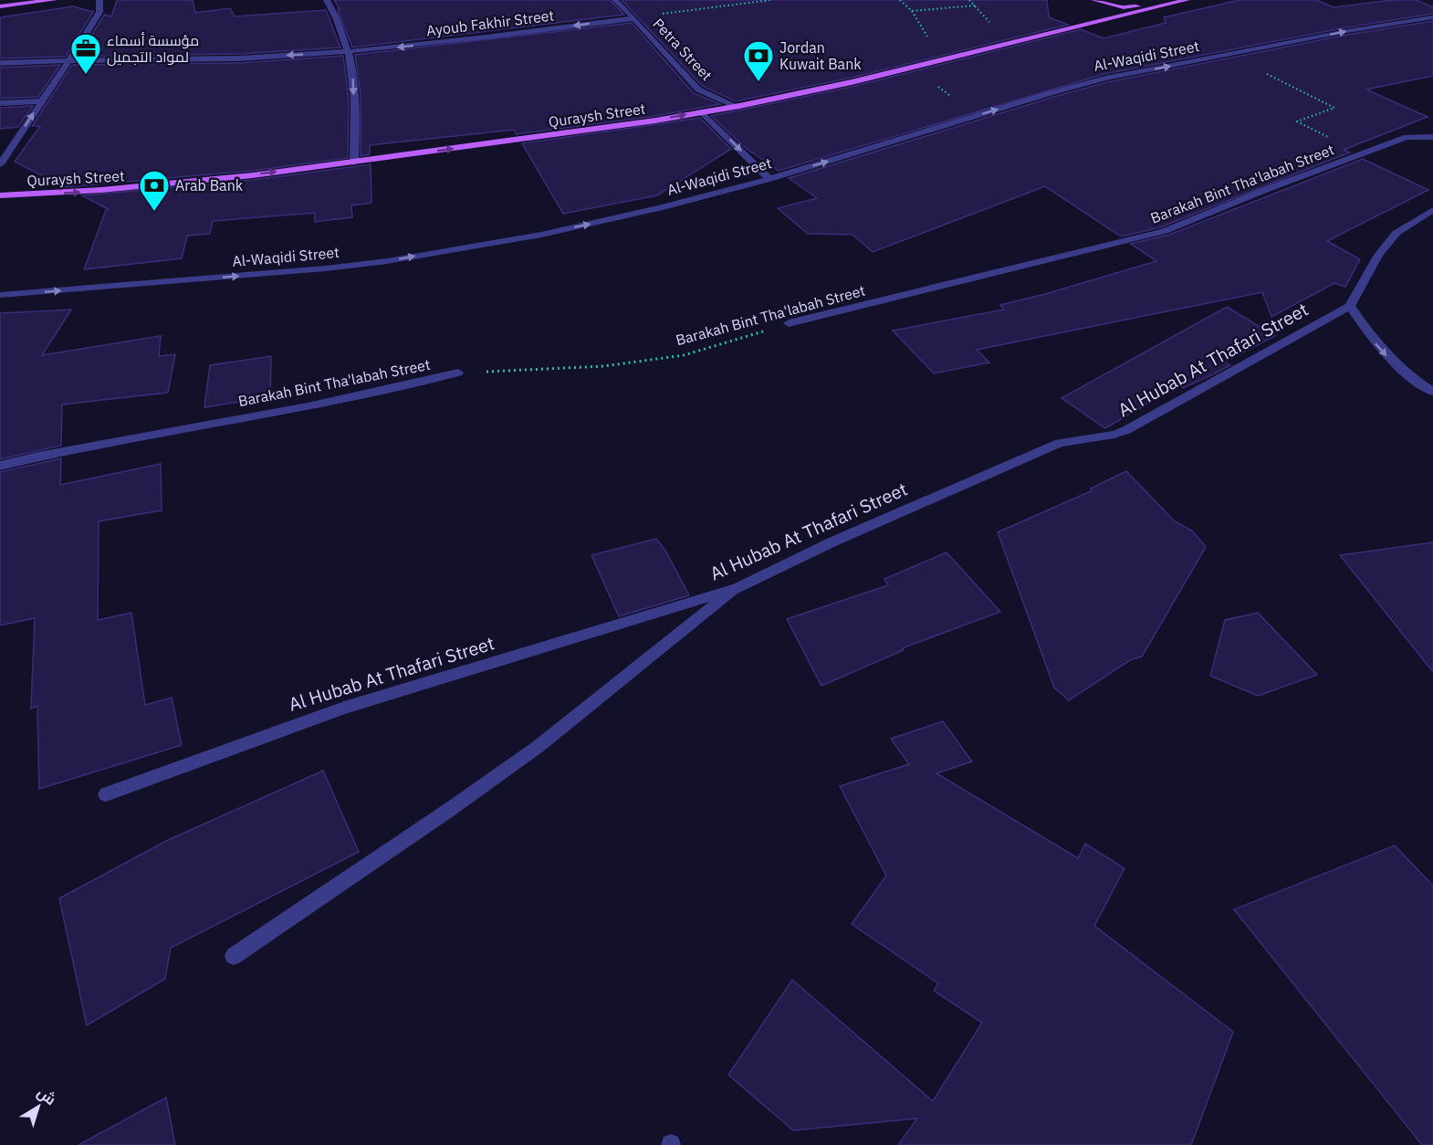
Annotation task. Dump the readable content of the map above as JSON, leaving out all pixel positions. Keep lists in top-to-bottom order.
{
  "streets": {
    "main road": ["Quraysh Street"],
    "street": [
      "Ayoub Fakhir Street",
      "Petra Street",
      "Al-Waqidi Street",
      "Barakah Bint Tha'labah Street",
      "Al Hubab At Thafari Street"
    ]
  },
  "crossings": [
    ["Ayoub Fakhir Street", "Petra Street"],
    ["Petra Street", "Quraysh Street"]
  ],
  "one_way": ["Ayoub Fakhir Street", "Al-Waqidi Street", "Quraysh Street"],
  "places": {
    "office": ["مؤسسة أسماء لمواد التجميل"],
    "bank": ["Jordan Kuwait Bank", "Arab Bank"]
  },
  "north": "top right"
}
